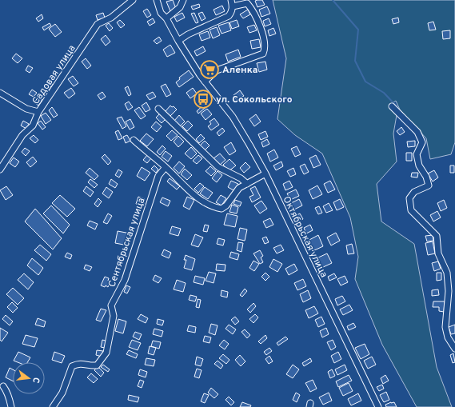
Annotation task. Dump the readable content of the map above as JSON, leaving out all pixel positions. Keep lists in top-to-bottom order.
{
  "streets": {
    "street": ["Садовая улица", "Октябрьская улица", "Сентябрьская улица"]
  },
  "places": {
    "supermarket": ["Аленка"],
    "bus stop": ["ул. Сокольского"]
  },
  "north": "right"
}
